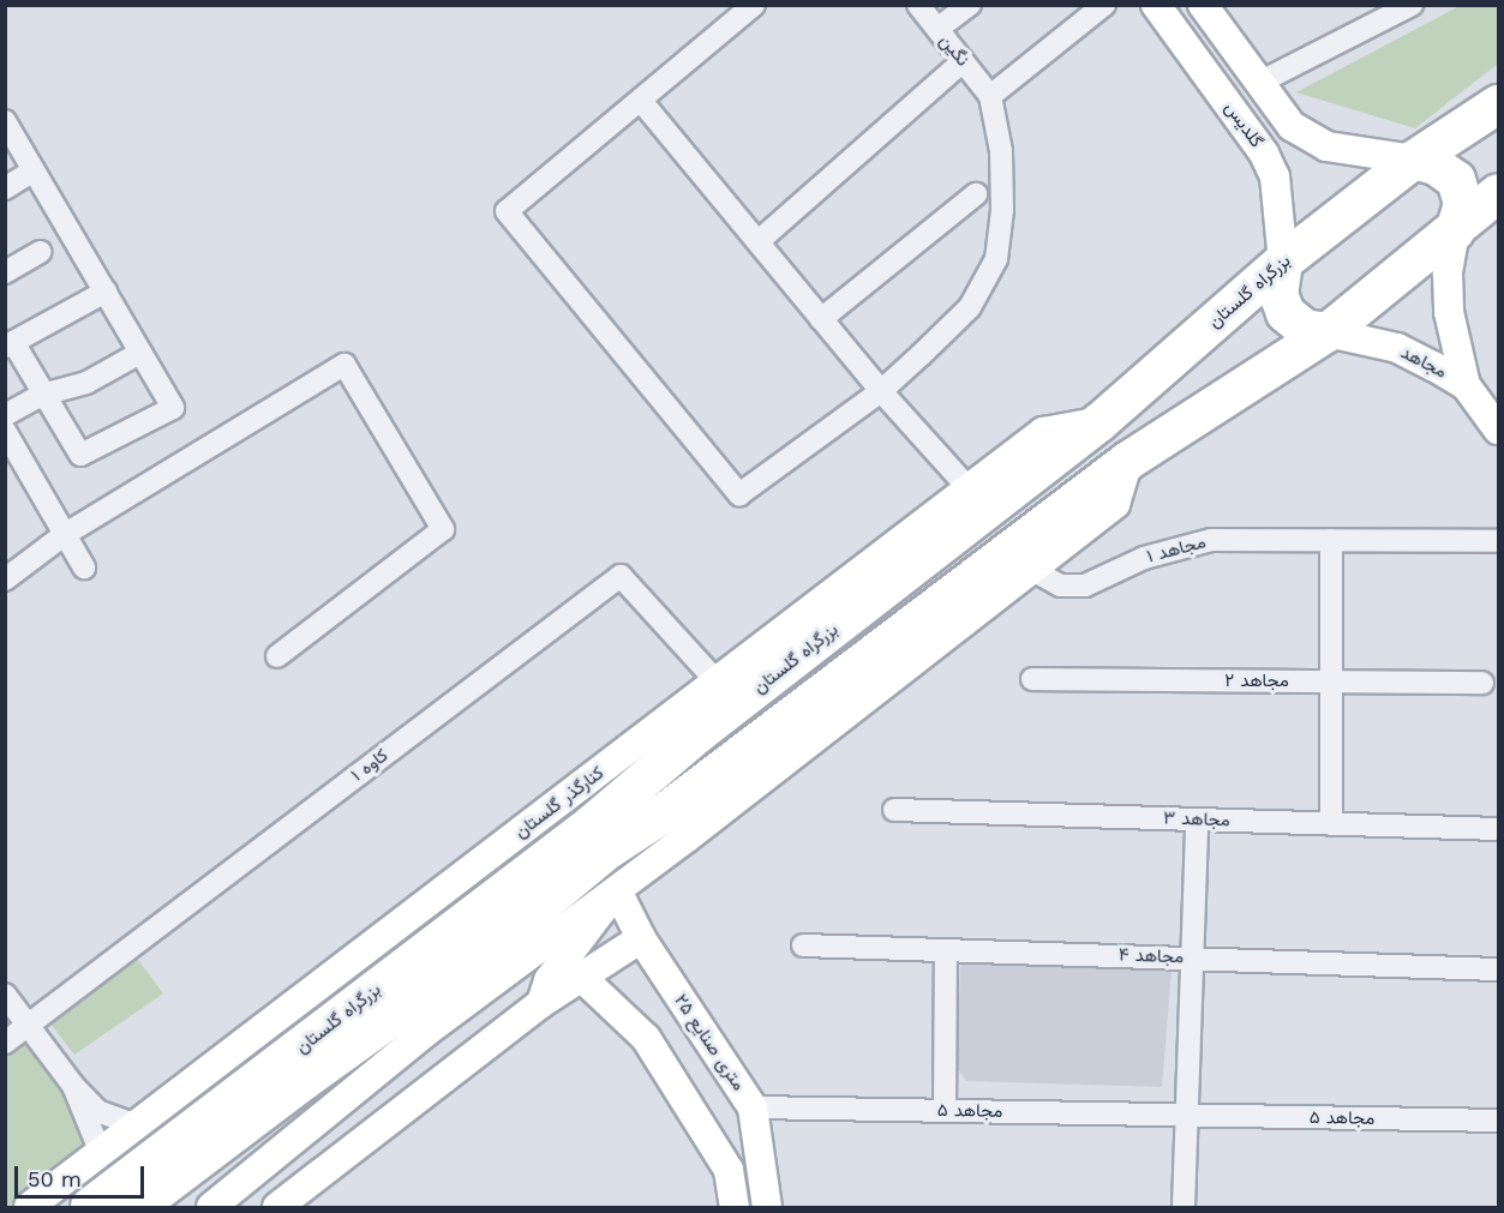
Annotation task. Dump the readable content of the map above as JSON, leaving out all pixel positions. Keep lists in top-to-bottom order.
{
  "streets": {
    "highway": ["بزرگراه گلستان"],
    "street": [
      "نگین",
      "گلدیس",
      "مجاهد",
      "۱ مجاهد",
      "مجاهد ۲",
      "کاوه ۱",
      "کنارگذر گلستان",
      "مجاهد ۳",
      "مجاهد ۴",
      "۲۵ متری صنایع",
      "۵ مجاهد",
      "مجاهد ۵"
    ]
  },
  "crossings": [
    ["گلدیس", "بزرگراه گلستان"],
    ["بزرگراه گلستان", "مجاهد"],
    ["بزرگراه گلستان", "کاوه ۱"],
    ["بزرگراه گلستان", "کنارگذر گلستان"],
    ["کاوه ۱", "کنارگذر گلستان"],
    ["۲۵ متری صنایع", "۵ مجاهد"],
    ["۵ مجاهد", "مجاهد ۵"]
  ],
  "scale_bar": "50 m"
}
